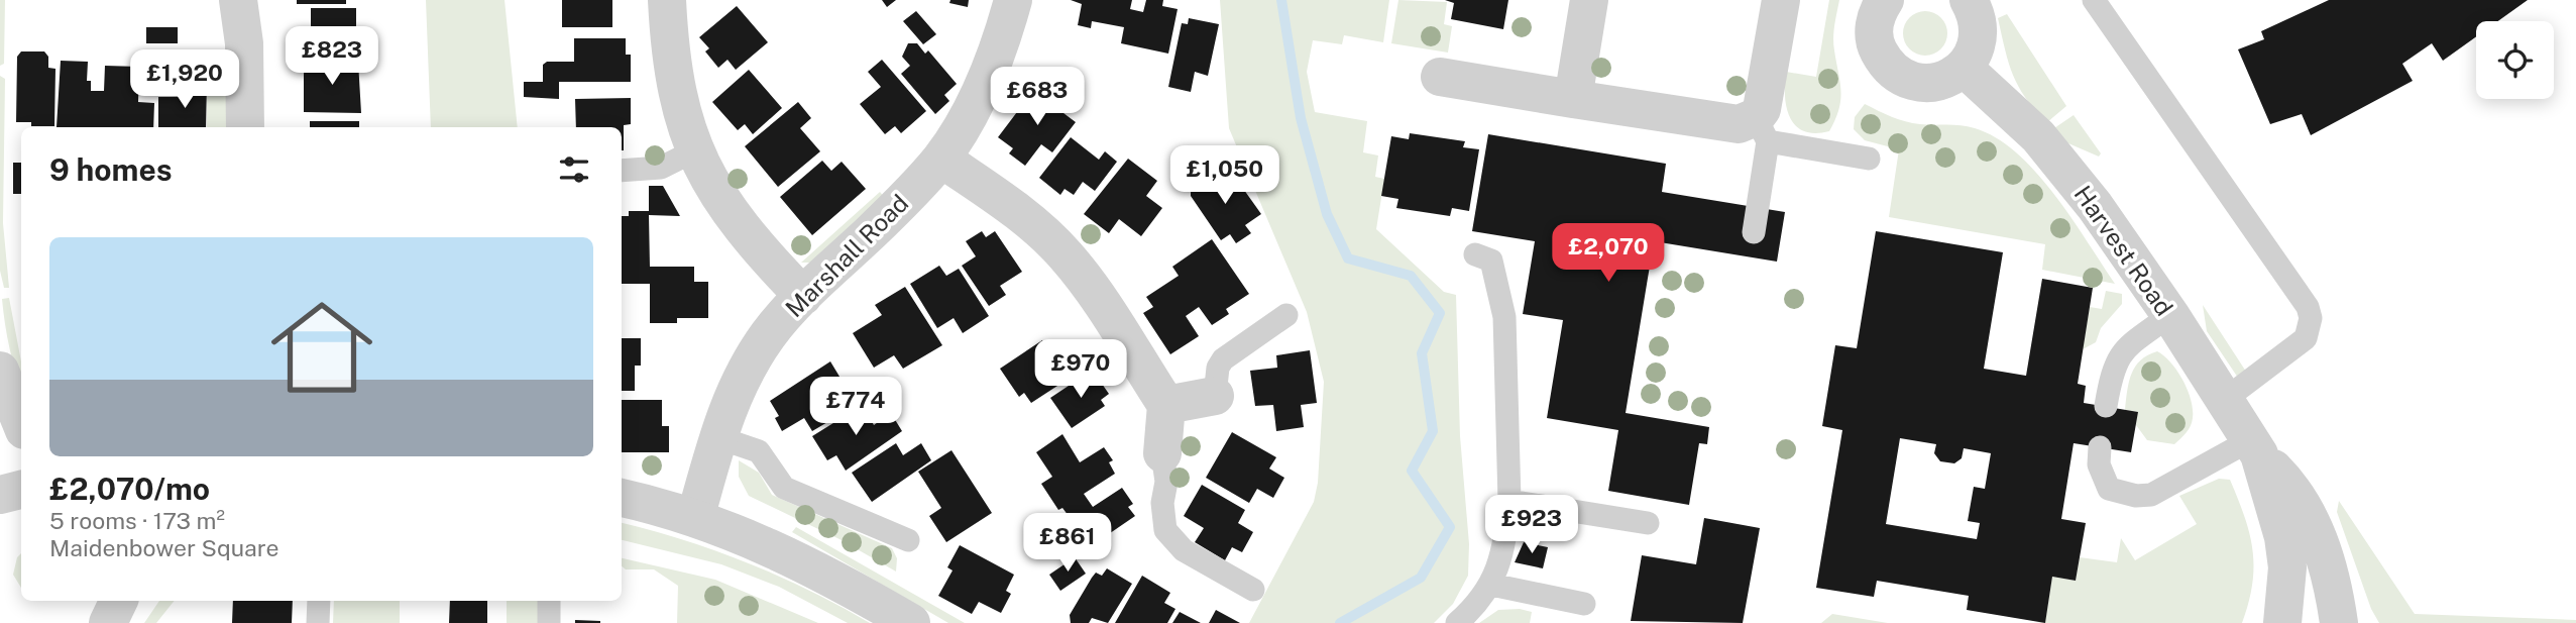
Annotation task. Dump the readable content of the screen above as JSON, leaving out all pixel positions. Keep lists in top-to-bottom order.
{
  "streets": {
    "street": ["Harvest Road", "Marshall Road"]
  },
  "page": {
    "price": [
      "£823",
      "£1,920",
      "£683",
      "£1,050",
      "£2,070",
      "£970",
      "£774",
      "£923",
      "£861"
    ],
    "heading": "9 homes",
    "list": [
      {
        "name": "£2,070/mo",
        "note": "5 rooms · 173 m² · Maidenbower Square"
      }
    ]
  }
}
